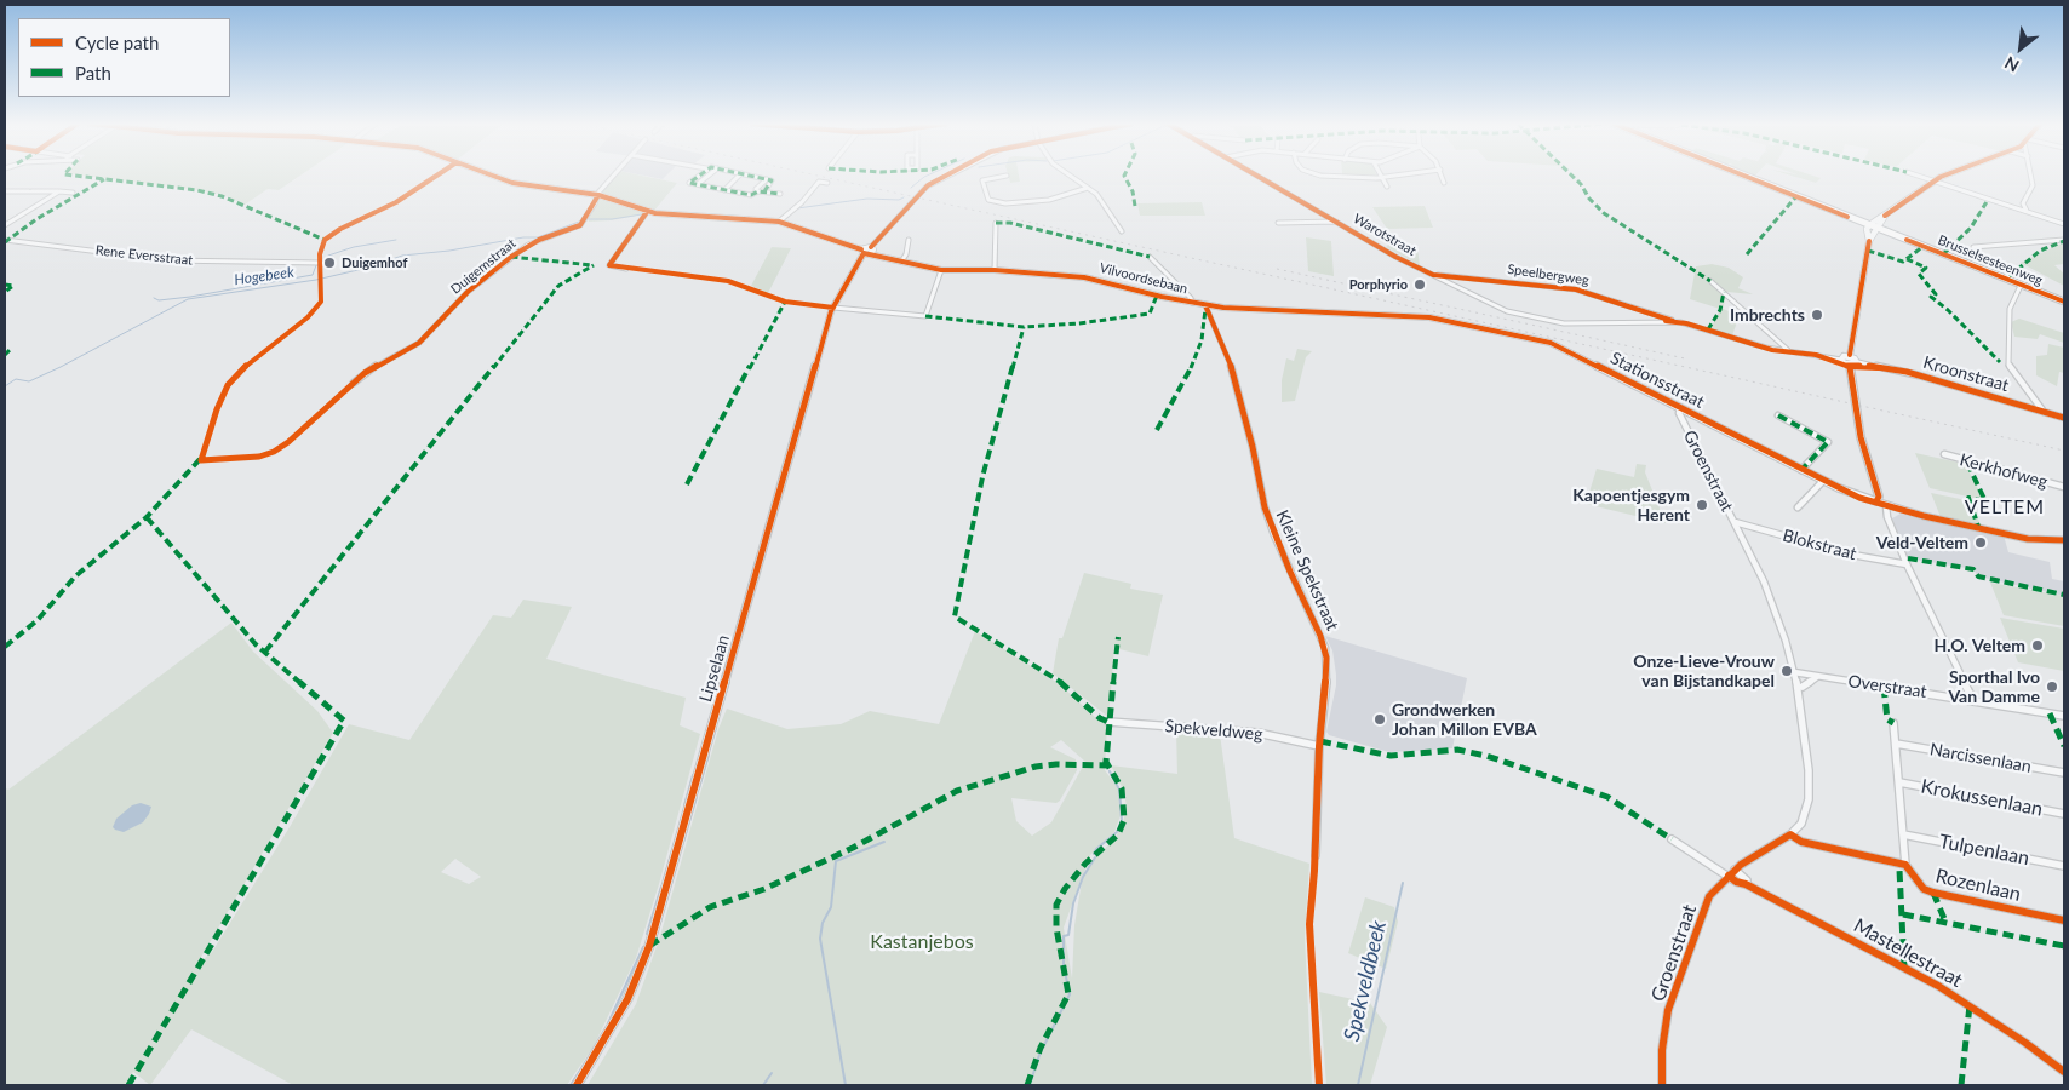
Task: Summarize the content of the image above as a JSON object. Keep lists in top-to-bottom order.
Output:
{
  "streets": {
    "main road": ["Brusselsesteenweg"],
    "street": [
      "Warotstraat",
      "Rene Eversstraat",
      "Duigemstraat",
      "Speelbergweg",
      "Vilvoordsebaan",
      "Kroonstraat",
      "Stationsstraat",
      "Groenstraat",
      "Kerkhofweg",
      "Blokstraat",
      "Kleine Spekstraat",
      "Lipselaan",
      "Overstraat",
      "Spekveldweg",
      "Narcissenlaan",
      "Krokussenlaan",
      "Tulpenlaan",
      "Rozenlaan",
      "Mastellestraat"
    ]
  },
  "crossings": [
    ["Warotstraat", "Speelbergweg"],
    ["Duigemstraat", "Vilvoordsebaan"],
    ["Vilvoordsebaan", "Stationsstraat"],
    ["Vilvoordsebaan", "Kleine Spekstraat"],
    ["Vilvoordsebaan", "Lipselaan"],
    ["Stationsstraat", "Groenstraat"],
    ["Groenstraat", "Blokstraat"],
    ["Groenstraat", "Overstraat"],
    ["Groenstraat", "Mastellestraat"],
    ["Kleine Spekstraat", "Spekveldweg"]
  ],
  "districts": ["VELTEM"],
  "water": ["Hogebeek", "Spekveldbeek"],
  "parks": ["Kastanjebos"],
  "places": [
    "Duigemhof",
    "Porphyrio",
    "Imbrechts",
    "Kapoentjesgym Herent",
    "Veld-Veltem",
    "H.O. Veltem",
    "Onze-Lieve-Vrouw van Bijstandkapel",
    "Sporthal Ivo Van Damme",
    "Grondwerken Johan Millon EVBA"
  ],
  "legend": ["Cycle path", "Path"],
  "north": "bottom left"
}
